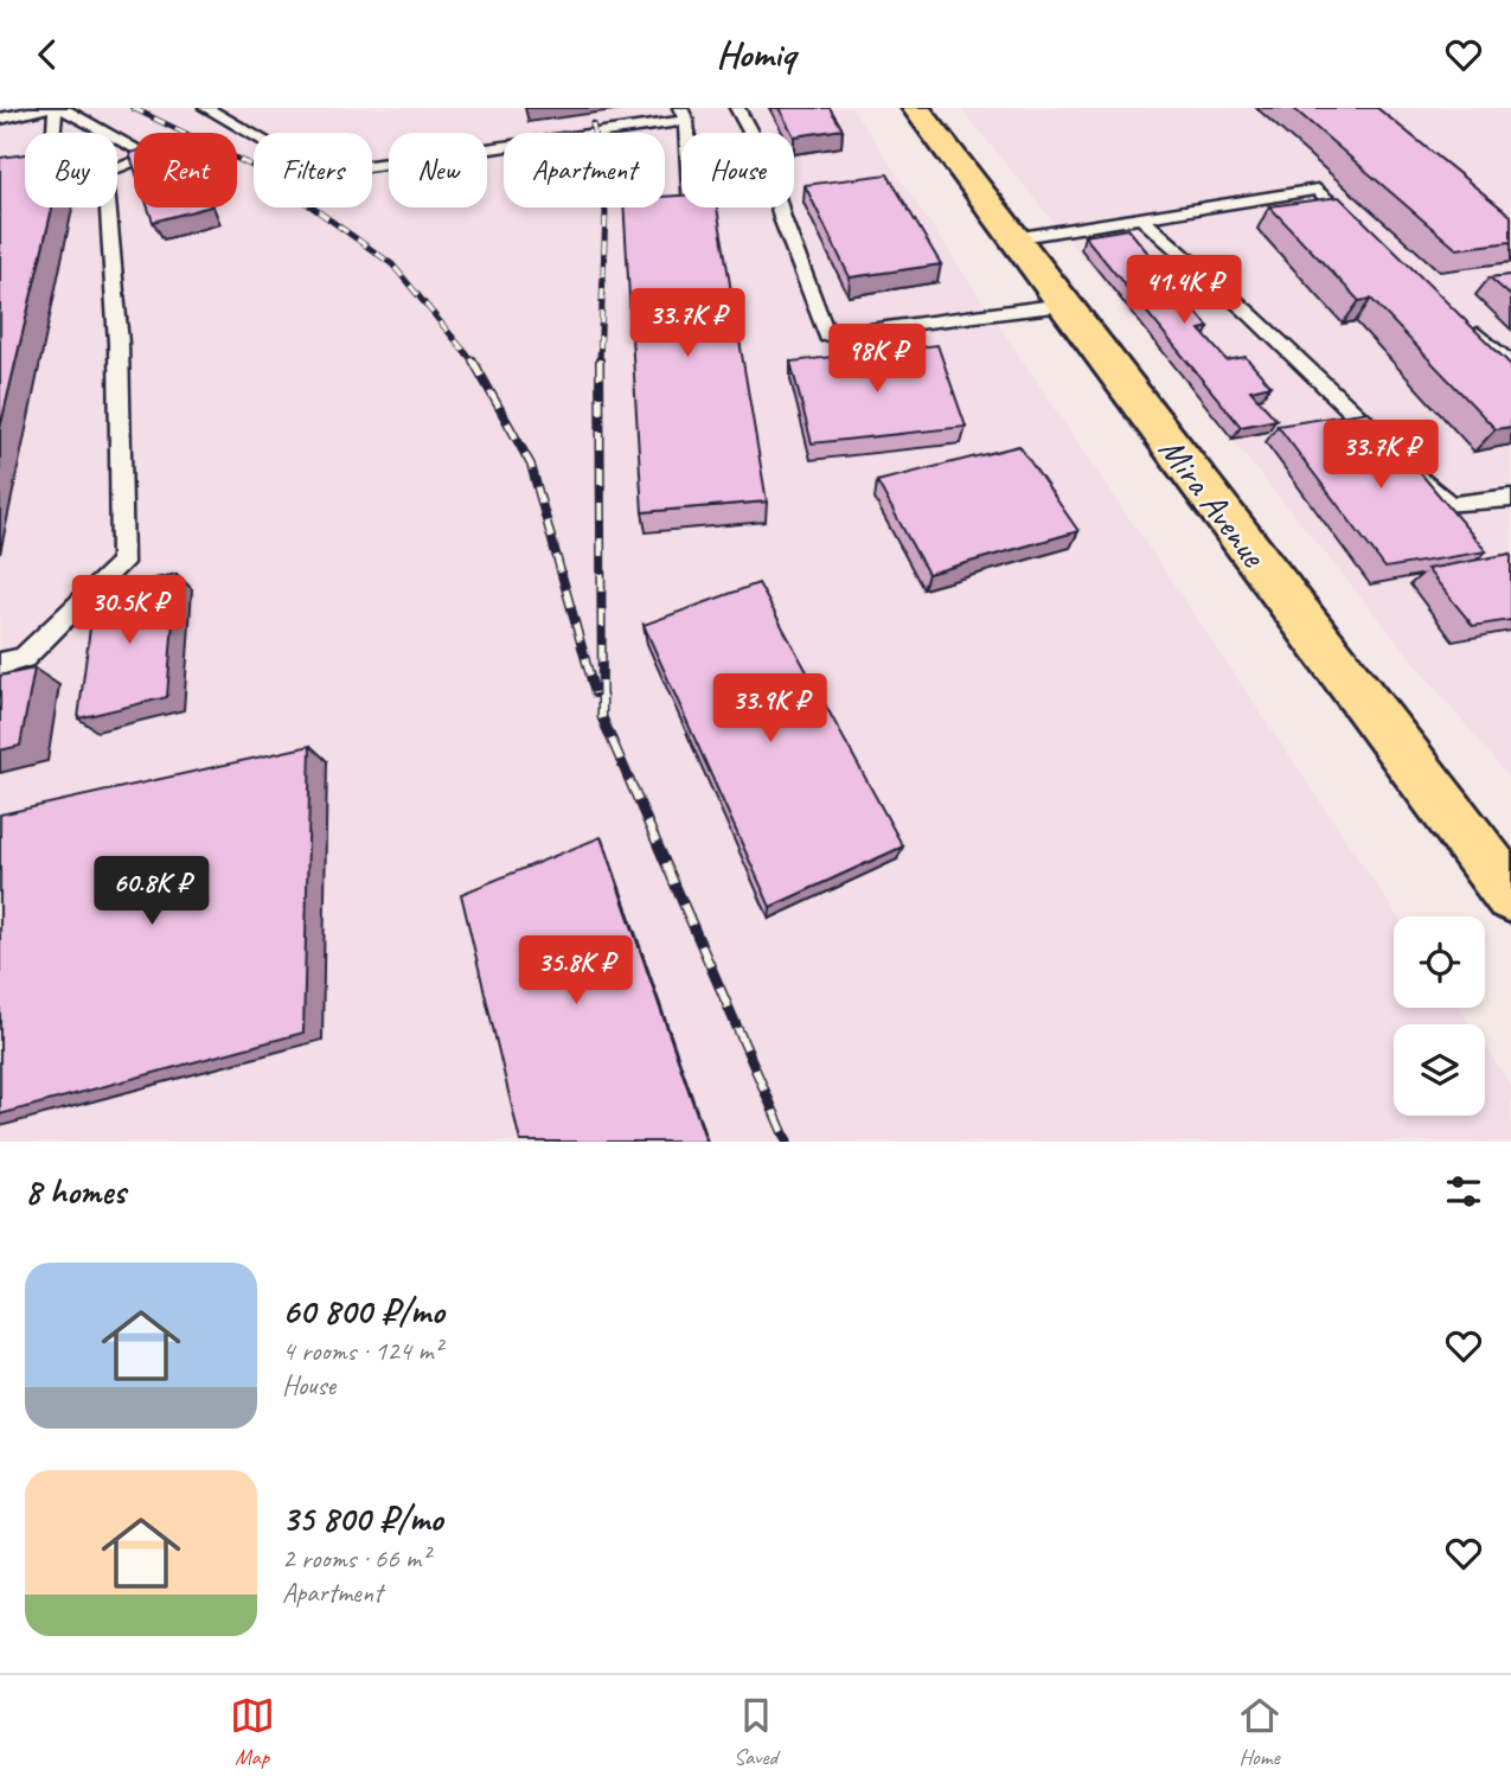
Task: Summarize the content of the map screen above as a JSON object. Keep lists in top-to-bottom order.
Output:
{
  "streets": {
    "main road": ["Mira Avenue"]
  },
  "page": {
    "header": "Homiq",
    "chip": [
      "Buy",
      "Rent",
      "Filters",
      "New",
      "Apartment",
      "House"
    ],
    "price": [
      "41.4K ₽",
      "33.7K ₽",
      "98K ₽",
      "33.7K ₽",
      "30.5K ₽",
      "33.9K ₽",
      "60.8K ₽",
      "35.8K ₽"
    ],
    "heading": "8 homes",
    "list": [
      {
        "name": "60 800 ₽/mo",
        "note": "4 rooms · 124 m² · House"
      },
      {
        "name": "35 800 ₽/mo",
        "note": "2 rooms · 66 m² · Apartment"
      }
    ],
    "tabs": ["Map", "Saved", "Home"]
  }
}
